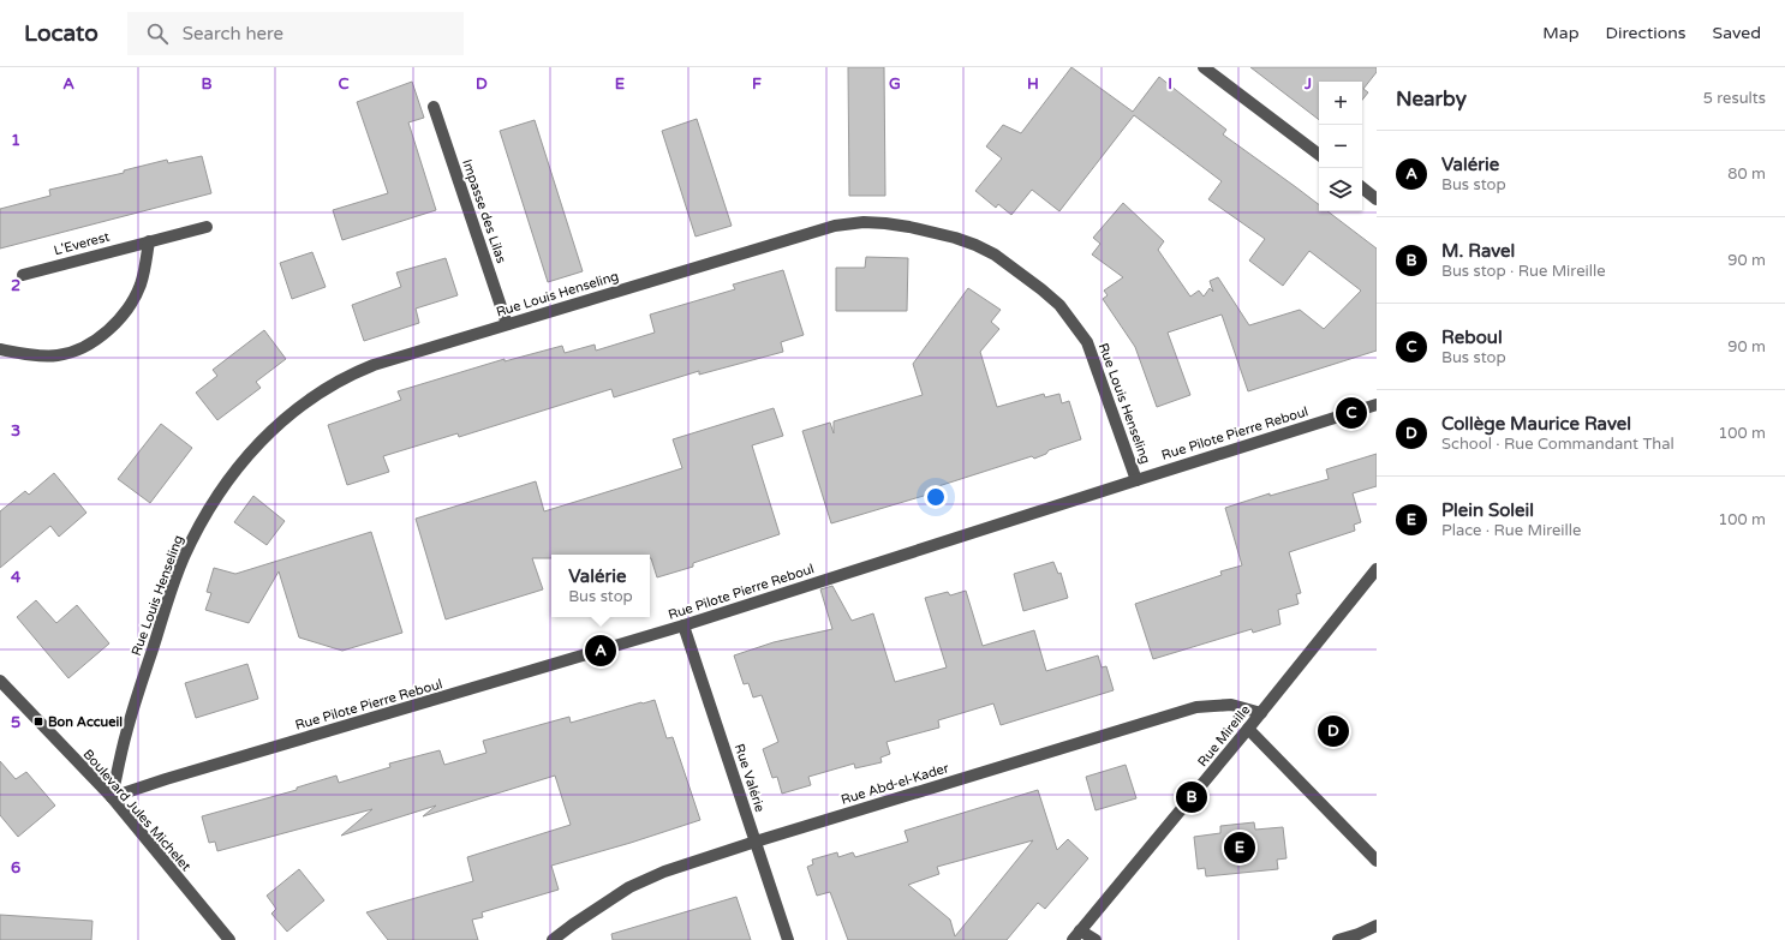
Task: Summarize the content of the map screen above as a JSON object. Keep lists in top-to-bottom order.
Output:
{
  "streets": {
    "street": [
      "Impasse des Lilas",
      "L'Everest",
      "Rue Louis Henseling",
      "Rue Pilote Pierre Reboul",
      "Rue Mireille",
      "Rue Valérie",
      "Rue Abd-el-Kader",
      "Boulevard Jules Michelet"
    ]
  },
  "crossings": [
    ["Impasse des Lilas", "Rue Louis Henseling"],
    ["Rue Louis Henseling", "Rue Pilote Pierre Reboul"],
    ["Rue Louis Henseling", "Boulevard Jules Michelet"],
    ["Rue Pilote Pierre Reboul", "Rue Valérie"],
    ["Rue Pilote Pierre Reboul", "Boulevard Jules Michelet"],
    ["Rue Mireille", "Rue Abd-el-Kader"],
    ["Rue Valérie", "Rue Abd-el-Kader"]
  ],
  "places": {
    "transit": ["Bon Accueil"]
  },
  "page": {
    "header": "Locato",
    "search": "Search here",
    "nav": ["Map", "Directions", "Saved"],
    "heading": ["Nearby", "5 results"],
    "map_buttons": ["+", "−"],
    "list": [
      {
        "mark": "A",
        "name": "Valérie",
        "note": "Bus stop",
        "value": "80 m"
      },
      {
        "mark": "B",
        "name": "M. Ravel",
        "note": "Bus stop · Rue Mireille",
        "value": "90 m"
      },
      {
        "mark": "C",
        "name": "Reboul",
        "note": "Bus stop",
        "value": "90 m"
      },
      {
        "mark": "D",
        "name": "Collège Maurice Ravel",
        "note": "School · Rue Commandant Thal",
        "value": "100 m"
      },
      {
        "mark": "E",
        "name": "Plein Soleil",
        "note": "Place · Rue Mireille",
        "value": "100 m"
      }
    ],
    "pins": [
      "C",
      "A",
      "D",
      "B",
      "E"
    ],
    "popup": ["Valérie", "Bus stop"]
  },
  "grid": {
    "columns": [
      "A",
      "B",
      "C",
      "D",
      "E",
      "F",
      "G",
      "H",
      "I",
      "J"
    ],
    "rows": [
      "1",
      "2",
      "3",
      "4",
      "5",
      "6"
    ]
  }
}
